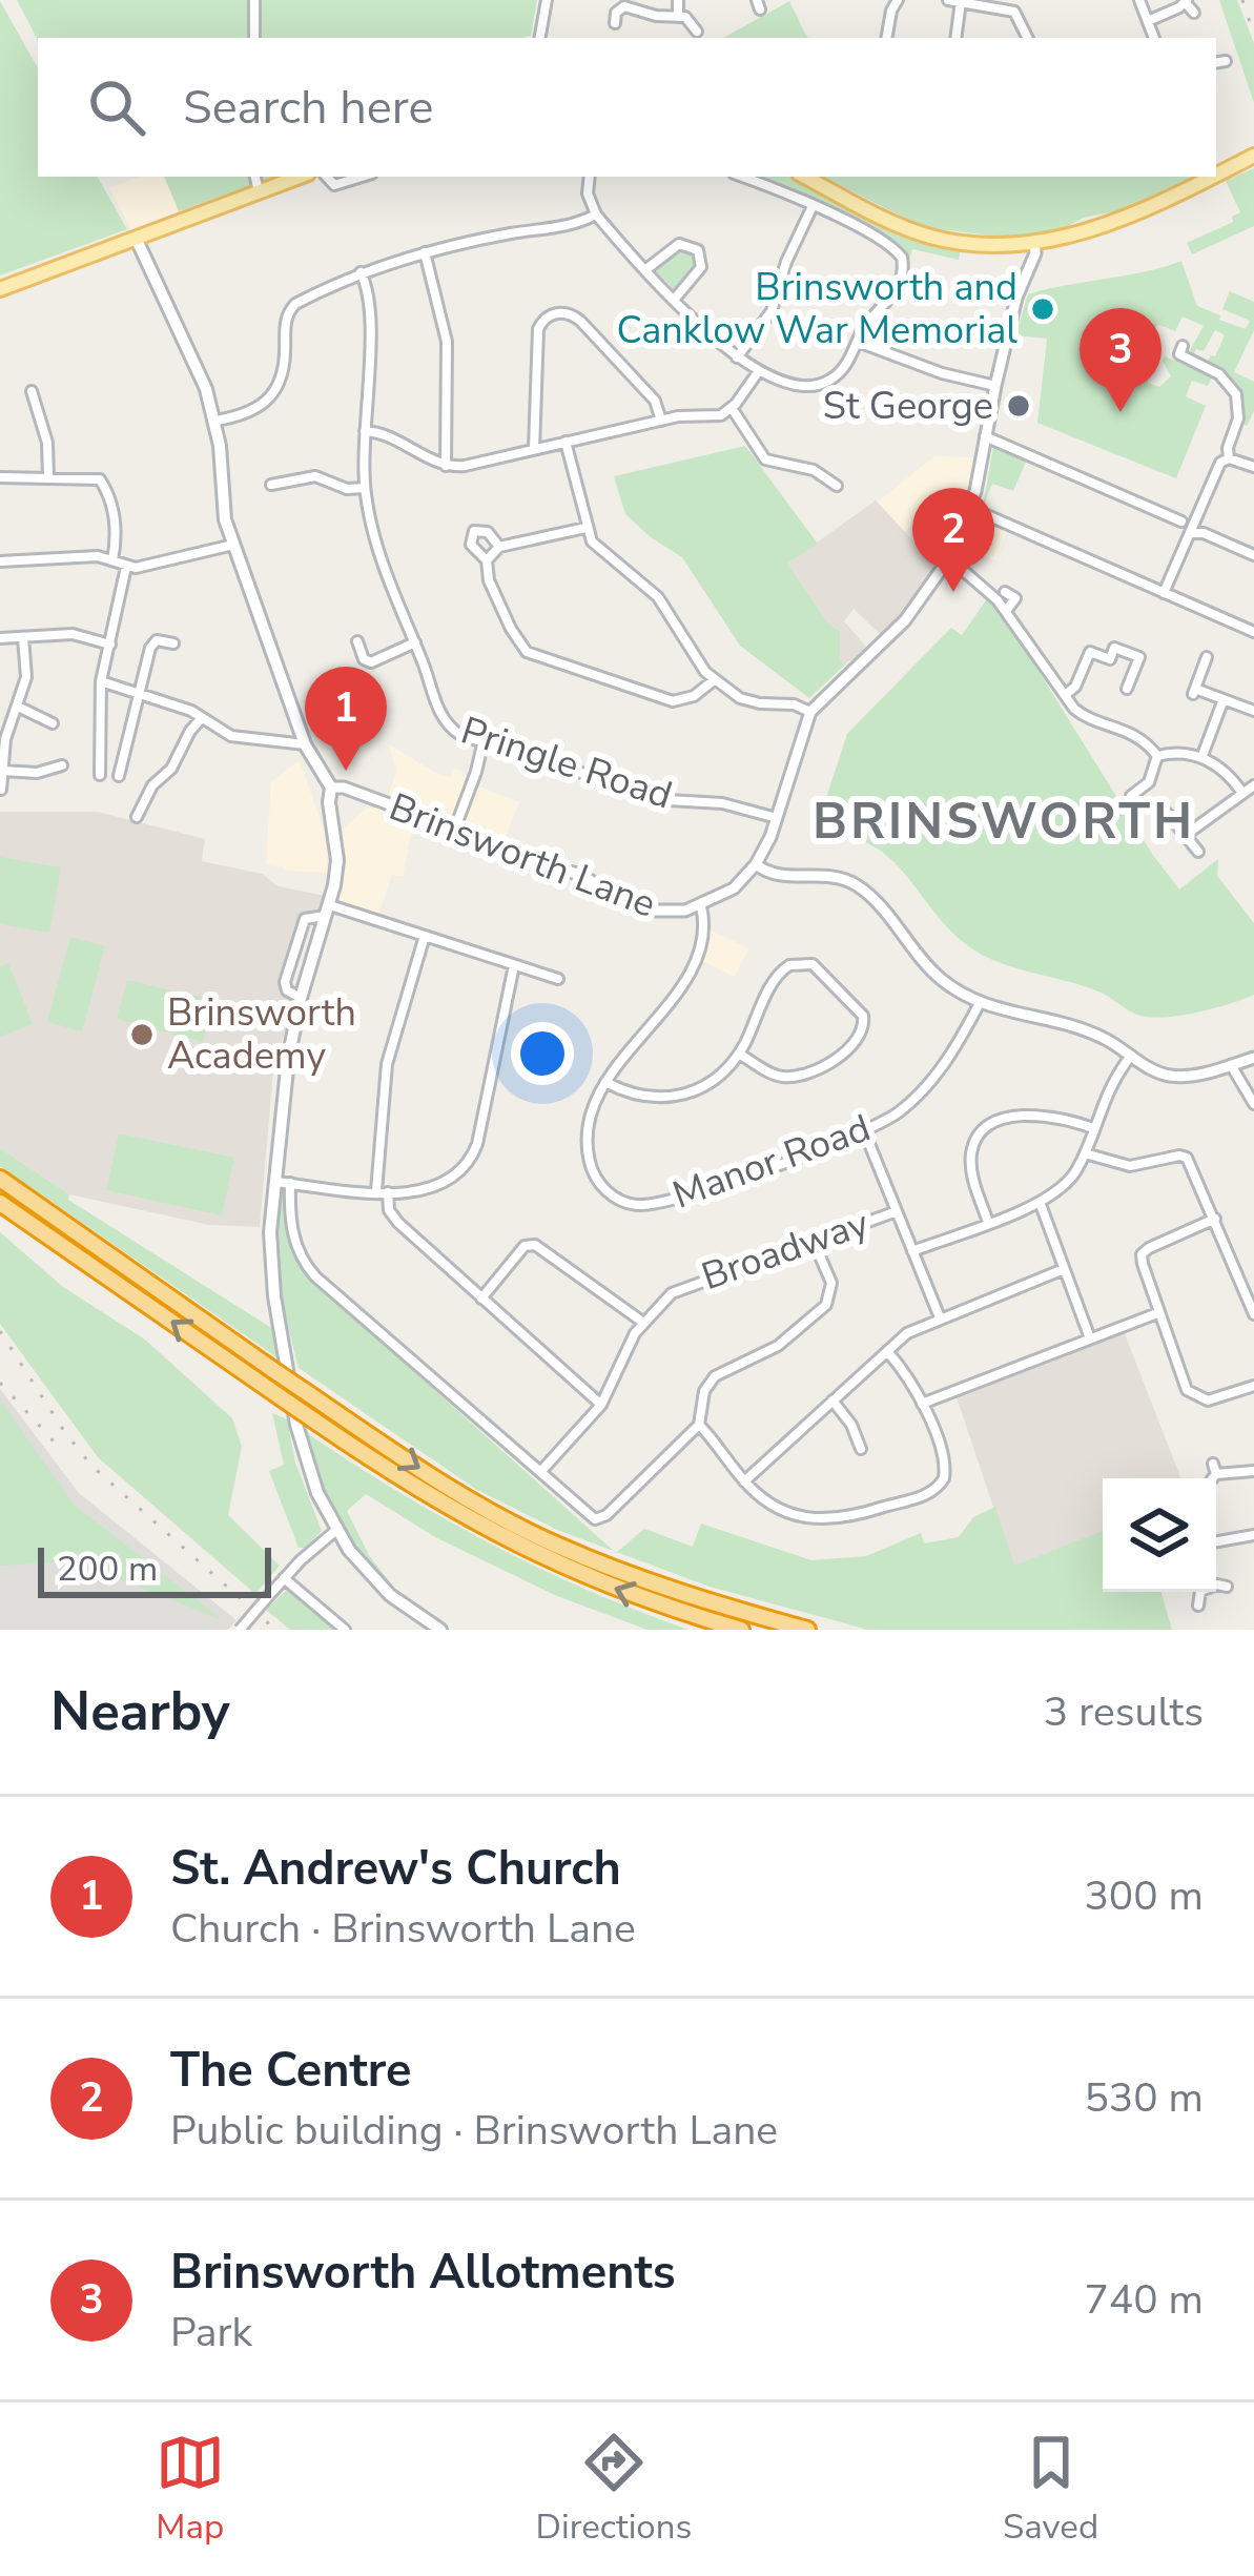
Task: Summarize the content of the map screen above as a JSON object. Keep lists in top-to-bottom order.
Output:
{
  "streets": {
    "street": [
      "Pringle Road",
      "Brinsworth Lane",
      "Manor Road",
      "Broadway"
    ]
  },
  "crossings": [
    ["Pringle Road", "Brinsworth Lane"],
    ["Brinsworth Lane", "Manor Road"]
  ],
  "districts": ["BRINSWORTH"],
  "places": ["Brinsworth and Canklow War Memorial", "St George", "Brinsworth Academy"],
  "scale_bar": "200 m",
  "page": {
    "search": "Search here",
    "pins": ["3", "2", "1"],
    "scale": "200 m",
    "heading": ["Nearby", "3 results"],
    "list": [
      {
        "mark": "1",
        "name": "St. Andrew's Church",
        "note": "Church · Brinsworth Lane",
        "value": "300 m"
      },
      {
        "mark": "2",
        "name": "The Centre",
        "note": "Public building · Brinsworth Lane",
        "value": "530 m"
      },
      {
        "mark": "3",
        "name": "Brinsworth Allotments",
        "note": "Park",
        "value": "740 m"
      }
    ],
    "nav": ["Map", "Directions", "Saved"]
  }
}
